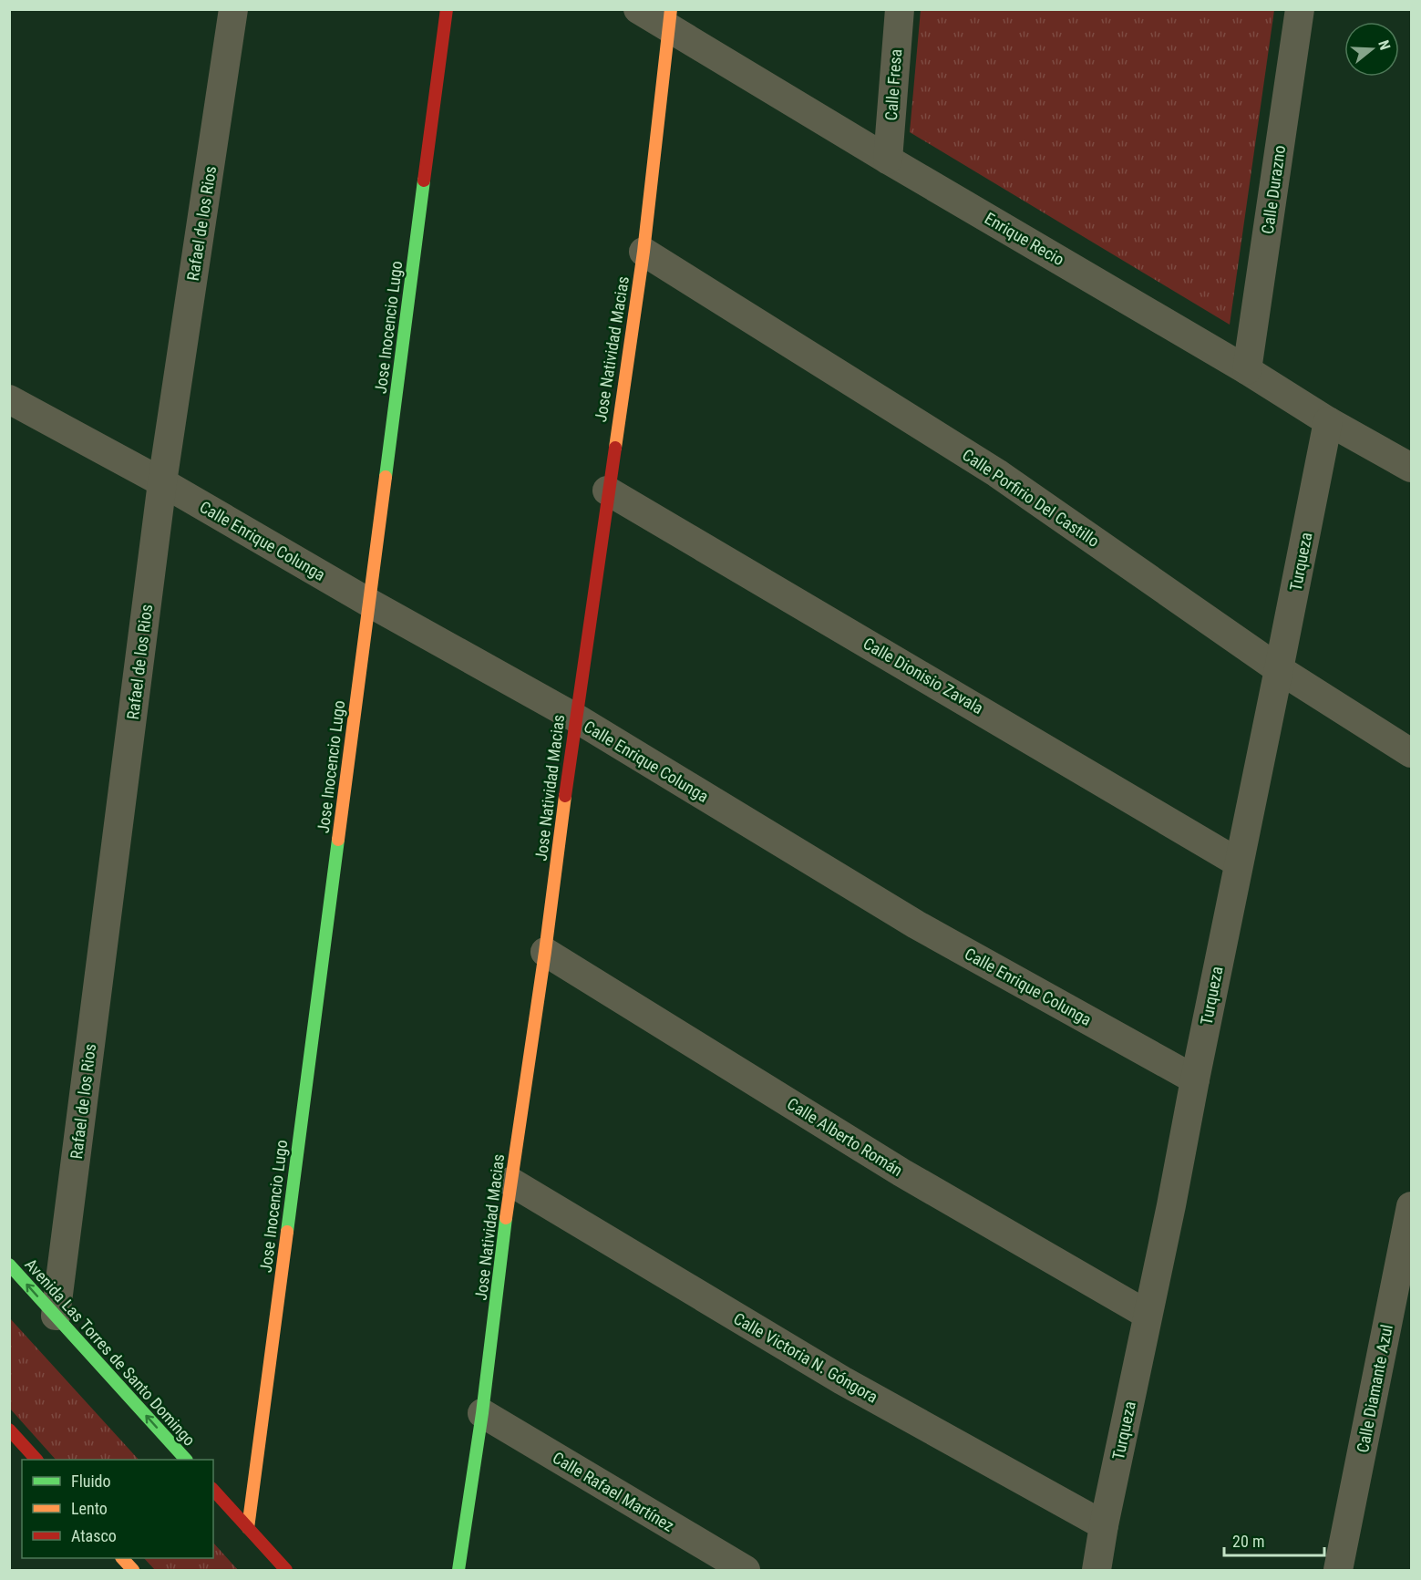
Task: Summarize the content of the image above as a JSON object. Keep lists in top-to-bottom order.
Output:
{
  "streets": {
    "street": [
      "Calle Fresa",
      "Calle Durazno",
      "Rafael de los Rios",
      "Enrique Recio",
      "Jose Inocencio Lugo",
      "Jose Natividad Macias",
      "Calle Porfirio Del Castillo",
      "Calle Enrique Colunga",
      "Turqueza",
      "Calle Dionisio Zavala",
      "Calle Alberto Román",
      "Avenida Las Torres de Santo Domingo",
      "Calle Victoria N. Góngora",
      "Calle Diamante Azul",
      "Calle Rafael Martínez"
    ]
  },
  "crossings": [
    ["Calle Fresa", "Enrique Recio"],
    ["Calle Durazno", "Enrique Recio"],
    ["Rafael de los Rios", "Calle Enrique Colunga"],
    ["Rafael de los Rios", "Avenida Las Torres de Santo Domingo"],
    ["Enrique Recio", "Jose Natividad Macias"],
    ["Enrique Recio", "Turqueza"],
    ["Jose Inocencio Lugo", "Calle Enrique Colunga"],
    ["Jose Natividad Macias", "Calle Porfirio Del Castillo"],
    ["Jose Natividad Macias", "Calle Enrique Colunga"],
    ["Jose Natividad Macias", "Calle Dionisio Zavala"],
    ["Jose Natividad Macias", "Calle Alberto Román"],
    ["Jose Natividad Macias", "Calle Victoria N. Góngora"],
    ["Jose Natividad Macias", "Calle Rafael Martínez"],
    ["Calle Porfirio Del Castillo", "Turqueza"],
    ["Calle Enrique Colunga", "Turqueza"],
    ["Turqueza", "Calle Dionisio Zavala"],
    ["Turqueza", "Calle Alberto Román"],
    ["Turqueza", "Calle Victoria N. Góngora"]
  ],
  "one_way": ["Avenida Las Torres de Santo Domingo"],
  "legend": ["Fluido", "Lento", "Atasco"],
  "scale_bar": "20 m",
  "north": "right"
}
